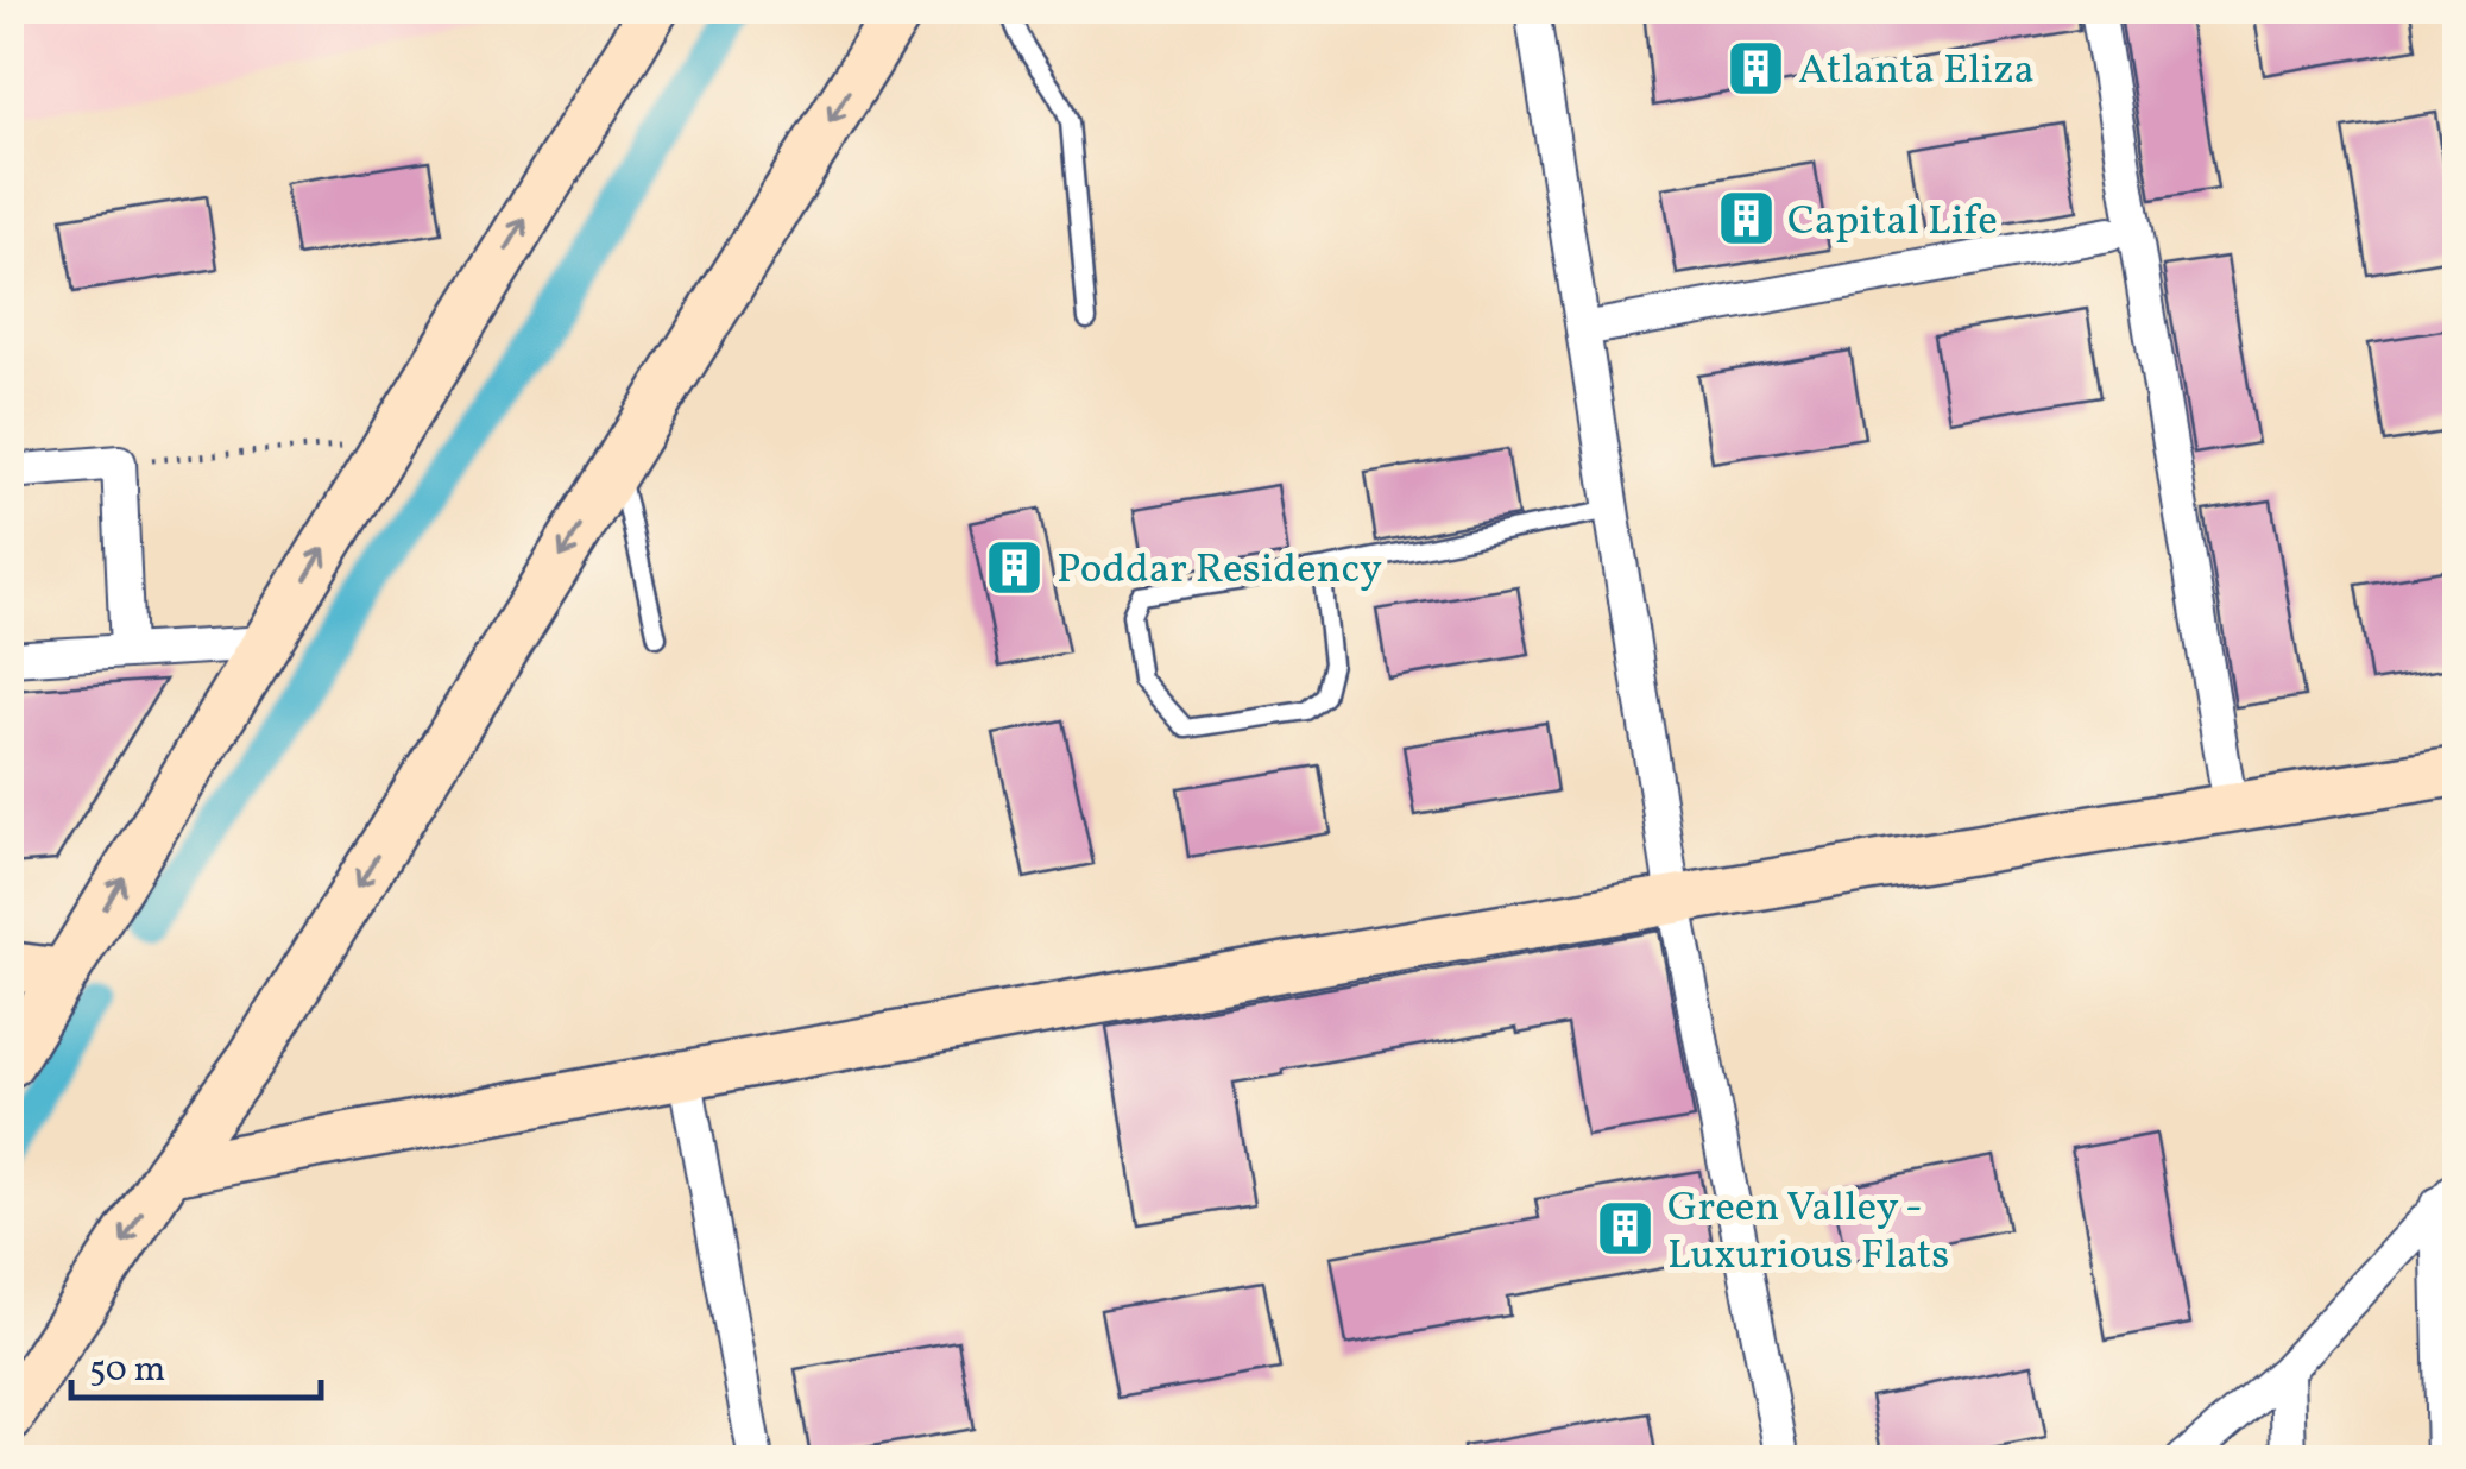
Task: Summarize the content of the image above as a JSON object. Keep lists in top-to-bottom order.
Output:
{
  "places": {
    "building": [
      "Atlanta Eliza",
      "Capital Life",
      "Poddar Residency",
      "Green Valley - Luxurious Flats"
    ]
  },
  "scale_bar": "50 m"
}
